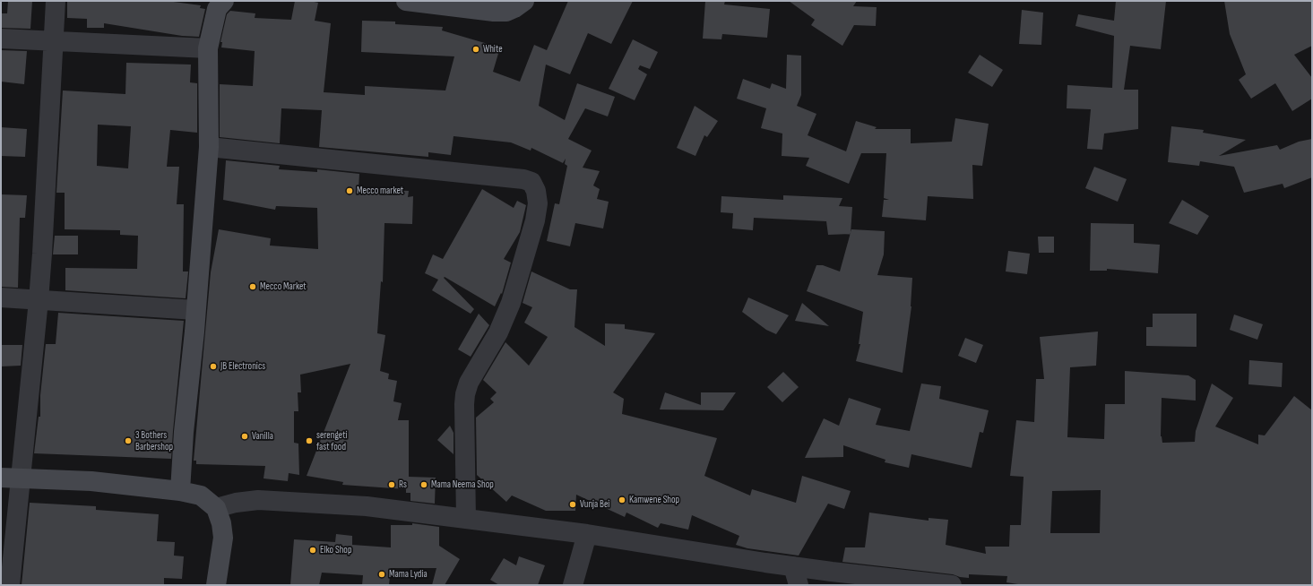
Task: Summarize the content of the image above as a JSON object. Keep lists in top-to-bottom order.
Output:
{
  "places": [
    "White",
    "Mecco market",
    "Mecco Market",
    "JB Electronics",
    "Vanilla",
    "3 Bothers Barbershop",
    "serengeti fast food",
    "Rs",
    "Mama Neema Shop",
    "Kamwene Shop",
    "Vunja Bei",
    "Elko Shop",
    "Mama Lydia"
  ]
}
